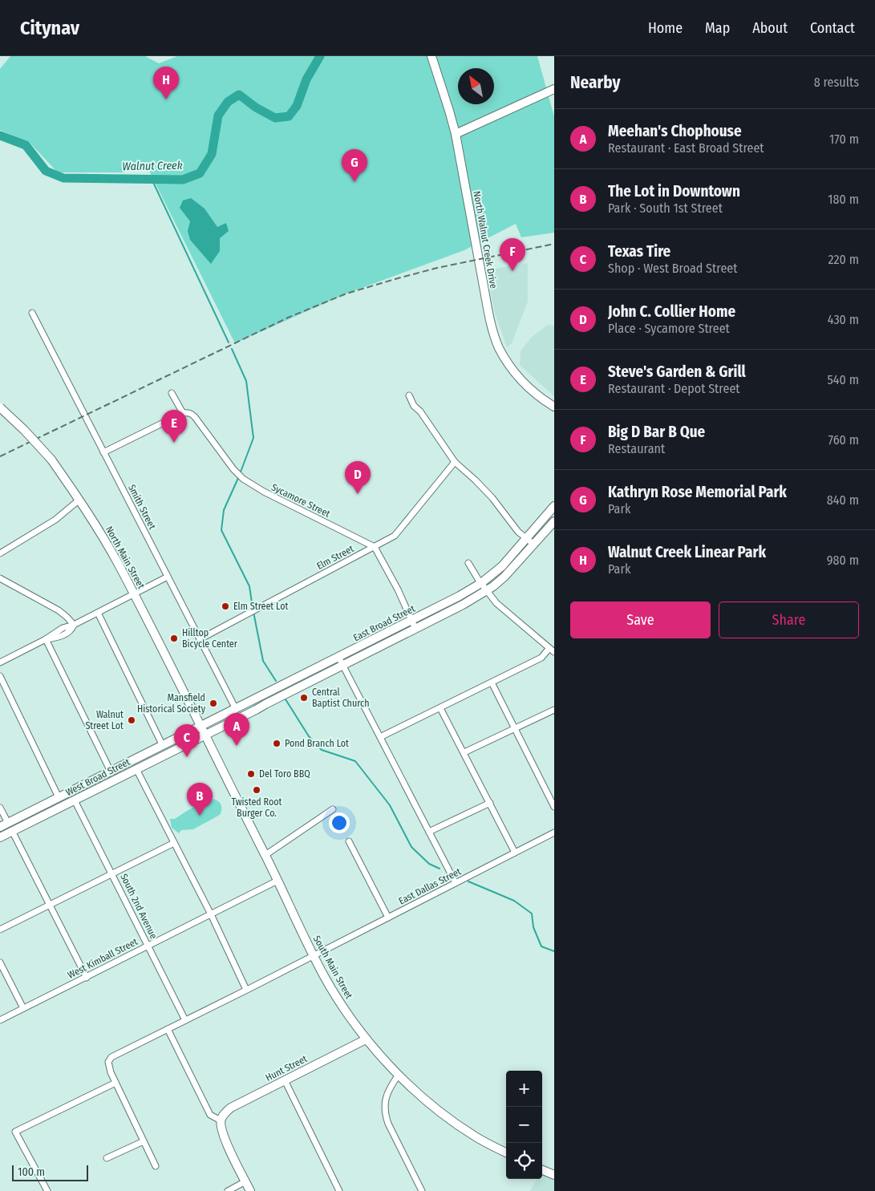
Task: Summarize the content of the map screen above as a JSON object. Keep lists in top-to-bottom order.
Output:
{
  "streets": {
    "main road": [
      "North Walnut Creek Drive",
      "North Main Street",
      "East Broad Street",
      "West Broad Street",
      "South Main Street",
      "Hunt Street"
    ],
    "street": [
      "Sycamore Street",
      "Smith Street",
      "Elm Street",
      "East Dallas Street",
      "South 2nd Avenue",
      "West Kimball Street"
    ]
  },
  "crossings": [
    ["Sycamore Street", "Elm Street"],
    ["Smith Street", "Elm Street"],
    ["Smith Street", "East Broad Street"],
    ["North Main Street", "East Broad Street"],
    ["North Main Street", "West Broad Street"],
    ["North Main Street", "South Main Street"],
    ["East Broad Street", "West Broad Street"],
    ["East Broad Street", "South Main Street"],
    ["West Broad Street", "South 2nd Avenue"],
    ["West Broad Street", "South Main Street"],
    ["East Dallas Street", "South 2nd Avenue"],
    ["East Dallas Street", "South Main Street"],
    ["South 2nd Avenue", "West Kimball Street"],
    ["West Kimball Street", "South Main Street"],
    ["South Main Street", "Hunt Street"]
  ],
  "water": ["Walnut Creek"],
  "places": [
    "Elm Street Lot",
    "Hilltop Bicycle Center",
    "Central Baptist Church",
    "Mansfield Historical Society",
    "Walnut Street Lot",
    "Pond Branch Lot",
    "Del Toro BBQ",
    "Twisted Root Burger Co."
  ],
  "scale_bar": "100 m",
  "north": "top left",
  "page": {
    "header": "Citynav",
    "nav": [
      "Home",
      "Map",
      "About",
      "Contact"
    ],
    "heading": ["Nearby", "8 results"],
    "pins": [
      "H",
      "G",
      "F",
      "E",
      "D",
      "A",
      "C",
      "B"
    ],
    "list": [
      {
        "mark": "A",
        "name": "Meehan's Chophouse",
        "note": "Restaurant · East Broad Street",
        "value": "170 m"
      },
      {
        "mark": "B",
        "name": "The Lot in Downtown",
        "note": "Park · South 1st Street",
        "value": "180 m"
      },
      {
        "mark": "C",
        "name": "Texas Tire",
        "note": "Shop · West Broad Street",
        "value": "220 m"
      },
      {
        "mark": "D",
        "name": "John C. Collier Home",
        "note": "Place · Sycamore Street",
        "value": "430 m"
      },
      {
        "mark": "E",
        "name": "Steve's Garden & Grill",
        "note": "Restaurant · Depot Street",
        "value": "540 m"
      },
      {
        "mark": "F",
        "name": "Big D Bar B Que",
        "note": "Restaurant",
        "value": "760 m"
      },
      {
        "mark": "G",
        "name": "Kathryn Rose Memorial Park",
        "note": "Park",
        "value": "840 m"
      },
      {
        "mark": "H",
        "name": "Walnut Creek Linear Park",
        "note": "Park",
        "value": "980 m"
      }
    ],
    "buttons": ["Save", "Share"],
    "map_buttons": ["+", "−"],
    "scale": "100 m"
  }
}
